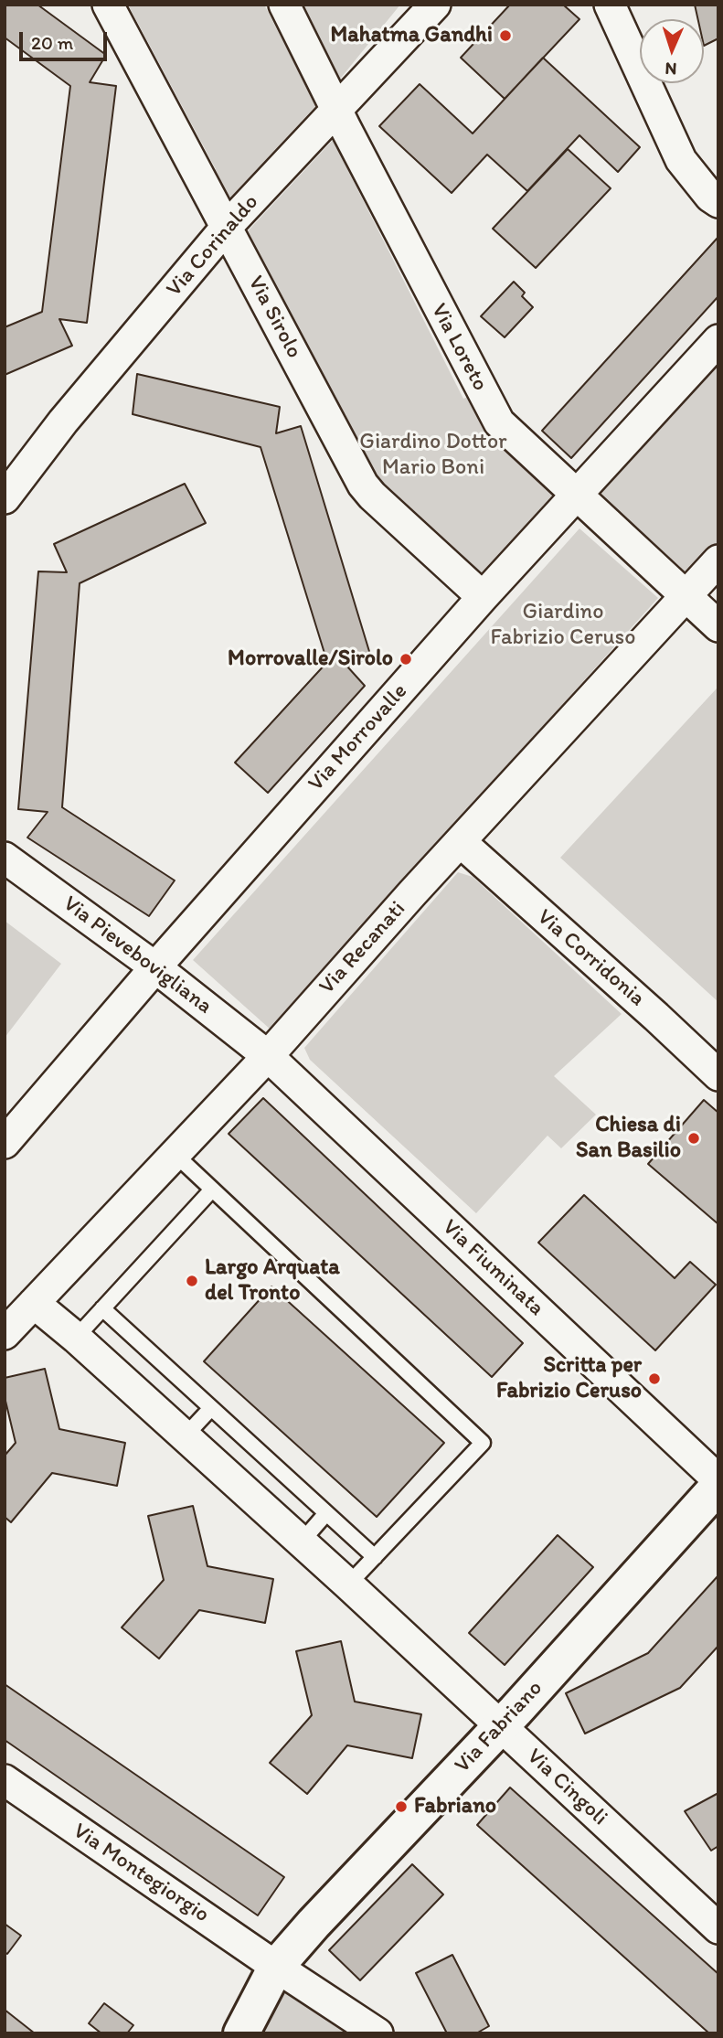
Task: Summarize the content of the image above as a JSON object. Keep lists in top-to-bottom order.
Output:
{
  "streets": {
    "street": [
      "Via Corinaldo",
      "Via Sirolo",
      "Via Loreto",
      "Via Morrovalle",
      "Via Recanati",
      "Via Pievebovigliana",
      "Via Corridonia",
      "Via Fiuminata",
      "Via Fabriano",
      "Via Cingoli",
      "Via Montegiorgio"
    ]
  },
  "crossings": [
    ["Via Corinaldo", "Via Sirolo"],
    ["Via Corinaldo", "Via Loreto"],
    ["Via Sirolo", "Via Morrovalle"],
    ["Via Loreto", "Via Morrovalle"],
    ["Via Loreto", "Via Recanati"],
    ["Via Morrovalle", "Via Pievebovigliana"],
    ["Via Recanati", "Via Pievebovigliana"],
    ["Via Recanati", "Via Corridonia"],
    ["Via Recanati", "Via Fiuminata"],
    ["Via Recanati", "Via Cingoli"],
    ["Via Pievebovigliana", "Via Fiuminata"],
    ["Via Fabriano", "Via Cingoli"],
    ["Via Fabriano", "Via Montegiorgio"]
  ],
  "parks": ["Giardino Dottor Mario Boni", "Giardino Fabrizio Ceruso"],
  "places": [
    "Mahatma Gandhi",
    "Morrovalle/Sirolo",
    "Chiesa di San Basilio",
    "Largo Arquata del Tronto",
    "Scritta per Fabrizio Ceruso",
    "Fabriano"
  ],
  "scale_bar": "20 m",
  "north": "bottom"
}
